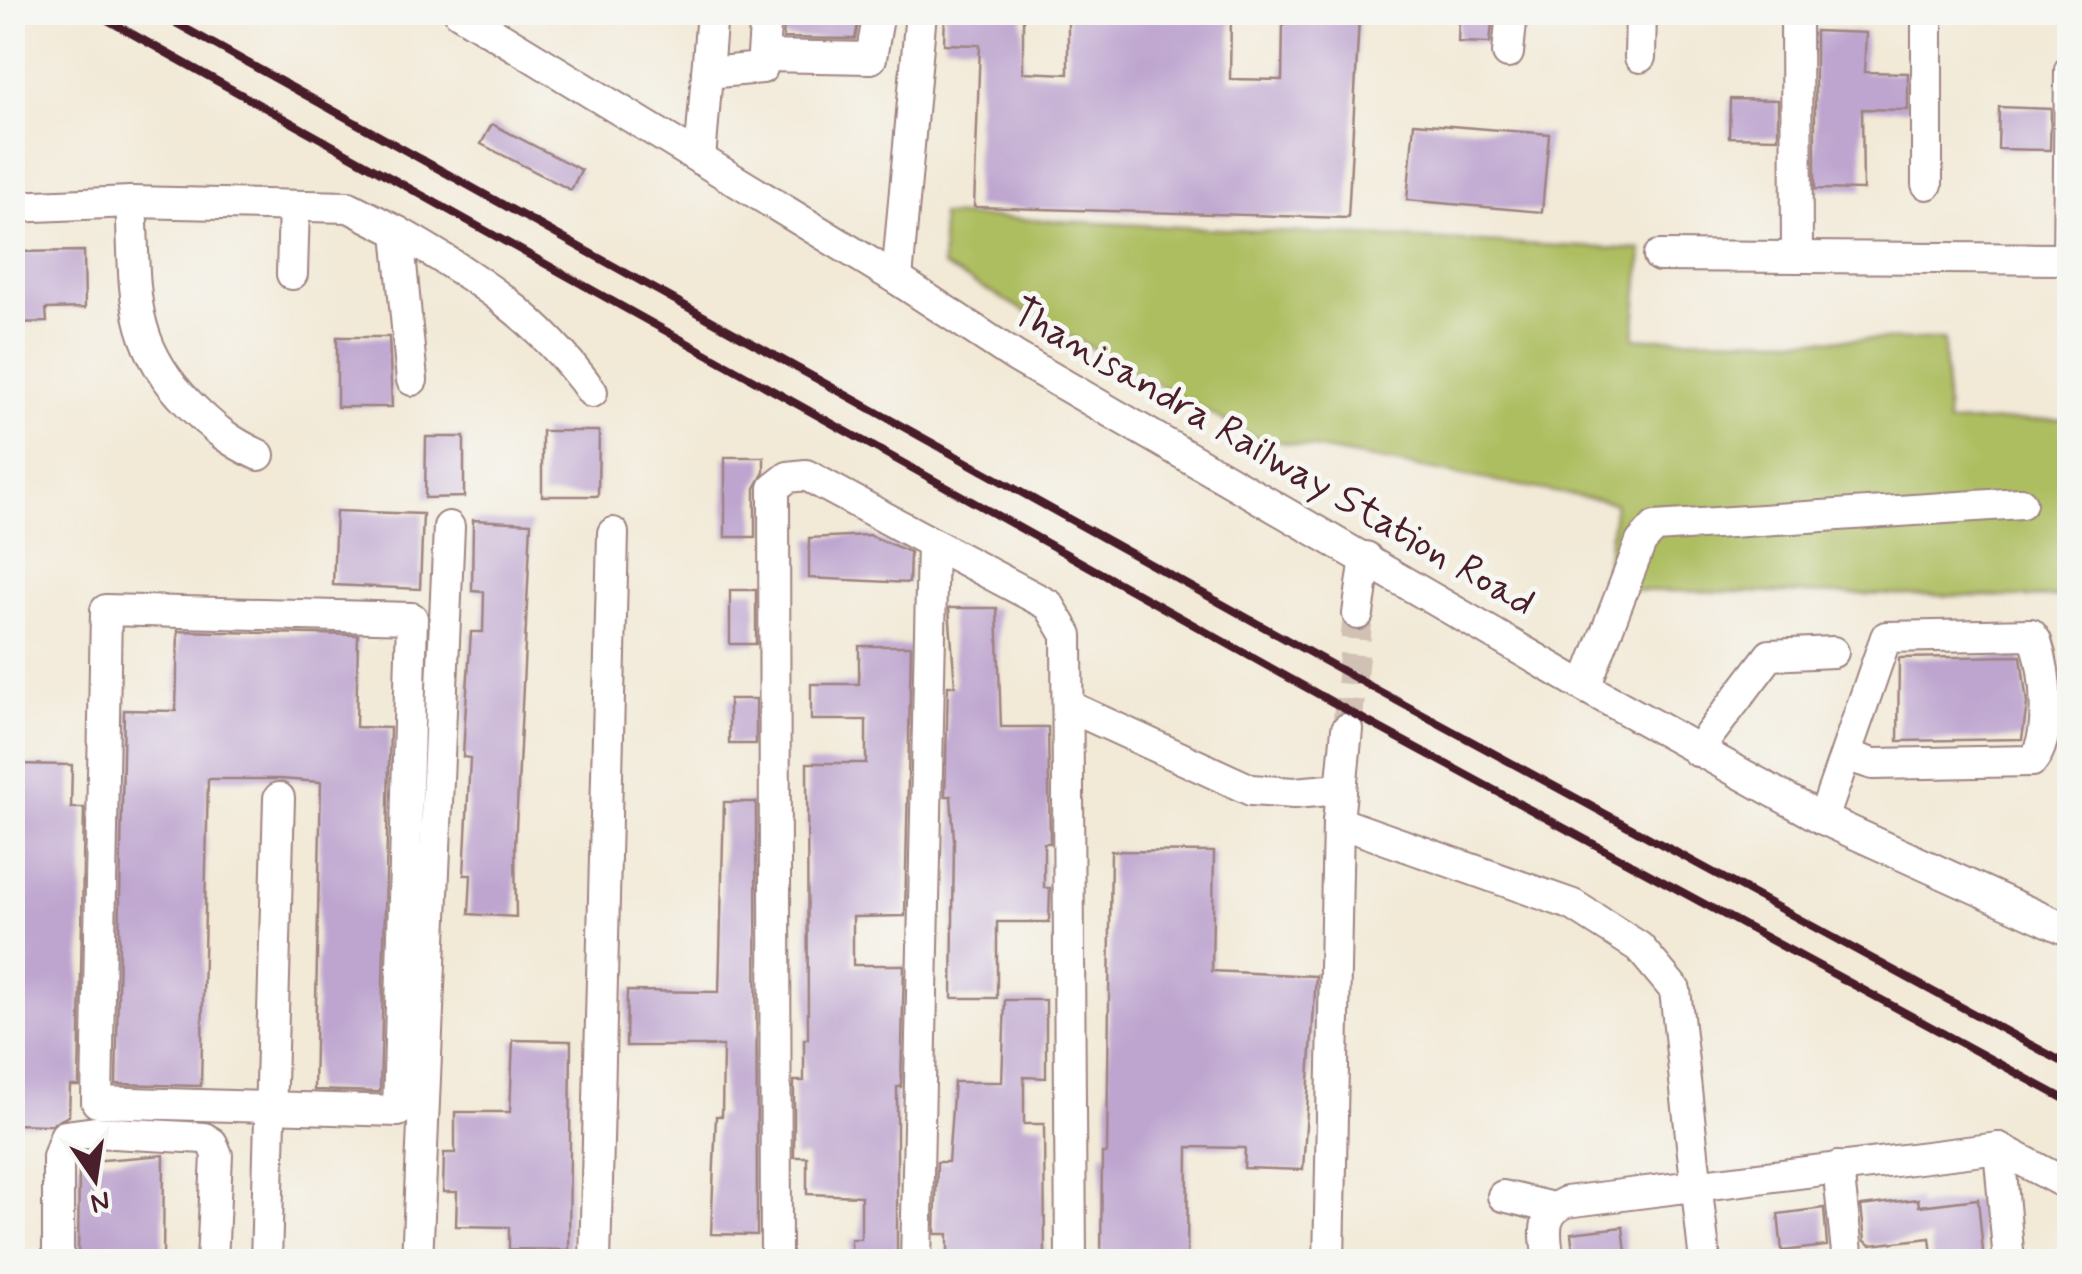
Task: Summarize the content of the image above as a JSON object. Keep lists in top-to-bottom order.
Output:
{
  "streets": {
    "street": ["Thanisandra Railway Station Road"]
  },
  "north": "bottom"
}
